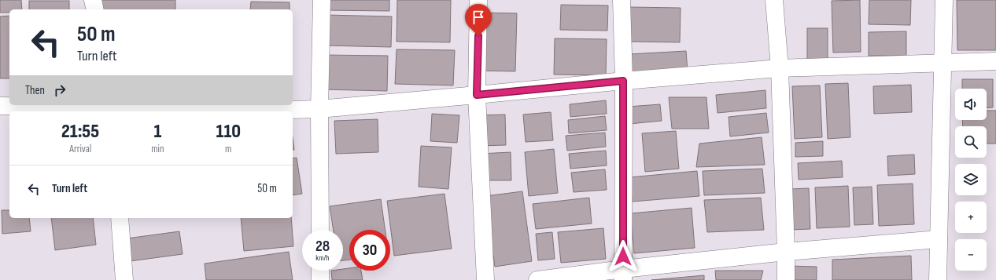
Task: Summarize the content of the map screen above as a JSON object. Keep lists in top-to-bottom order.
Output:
{
  "page": {
    "turn": ["50 m", "Turn left"],
    "then": "Then",
    "map_buttons": ["+", "−"],
    "eta": [
      "21:55",
      "Arrival",
      "1",
      "min",
      "110",
      "m"
    ],
    "list": [
      {
        "name": "Turn left",
        "value": "50 m"
      }
    ],
    "speed": "28 km/h",
    "limit": "30"
  }
}
